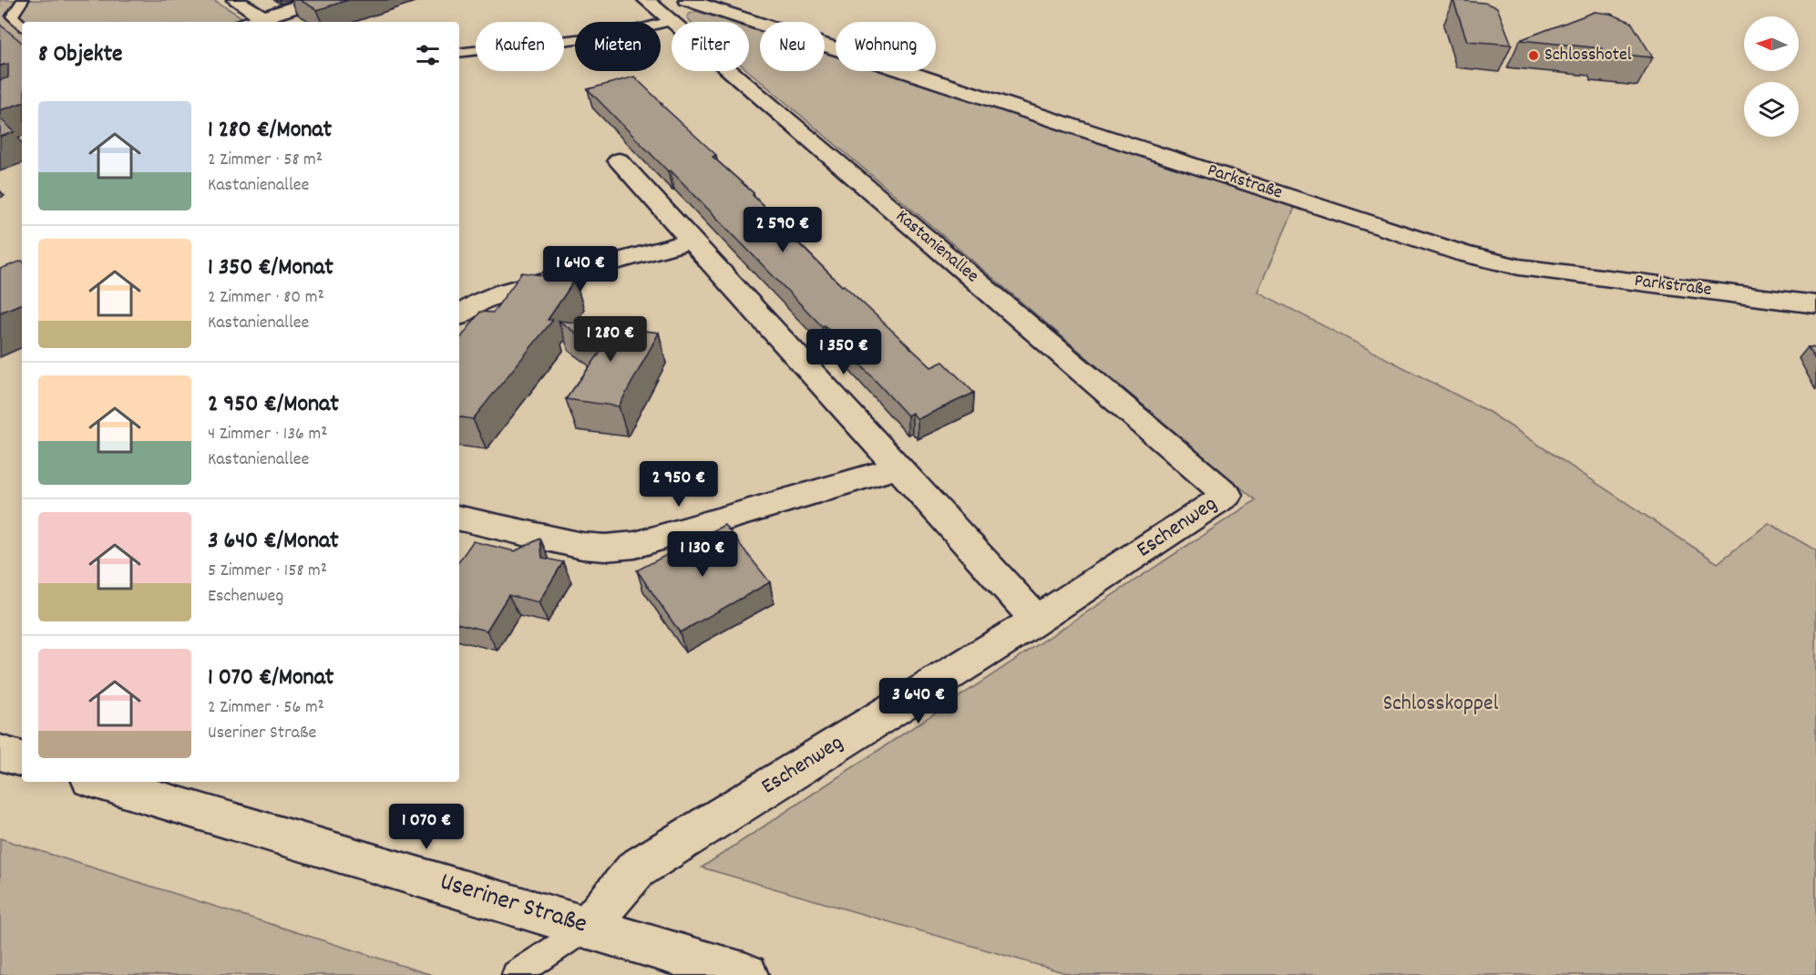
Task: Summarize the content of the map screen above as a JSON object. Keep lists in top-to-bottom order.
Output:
{
  "streets": {
    "street": [
      "Parkstraße",
      "Kastanienallee",
      "Eschenweg",
      "Useriner Straße"
    ]
  },
  "crossings": [
    ["Kastanienallee", "Eschenweg"],
    ["Eschenweg", "Useriner Straße"]
  ],
  "parks": ["Schlosskoppel"],
  "places": ["Schlosshotel"],
  "north": "left",
  "page": {
    "chip": [
      "Kaufen",
      "Mieten",
      "Filter",
      "Neu",
      "Wohnung"
    ],
    "heading": "8 Objekte",
    "list": [
      {
        "name": "1 280 €/Monat",
        "note": "2 Zimmer · 58 m² · Kastanienallee"
      },
      {
        "name": "1 350 €/Monat",
        "note": "2 Zimmer · 80 m² · Kastanienallee"
      },
      {
        "name": "2 950 €/Monat",
        "note": "4 Zimmer · 136 m² · Kastanienallee"
      },
      {
        "name": "3 640 €/Monat",
        "note": "5 Zimmer · 158 m² · Eschenweg"
      },
      {
        "name": "1 070 €/Monat",
        "note": "2 Zimmer · 56 m² · Useriner Straße"
      }
    ],
    "price": [
      "2 590 €",
      "1 640 €",
      "1 280 €",
      "1 350 €",
      "2 950 €",
      "1 130 €",
      "3 640 €",
      "1 070 €"
    ]
  }
}
